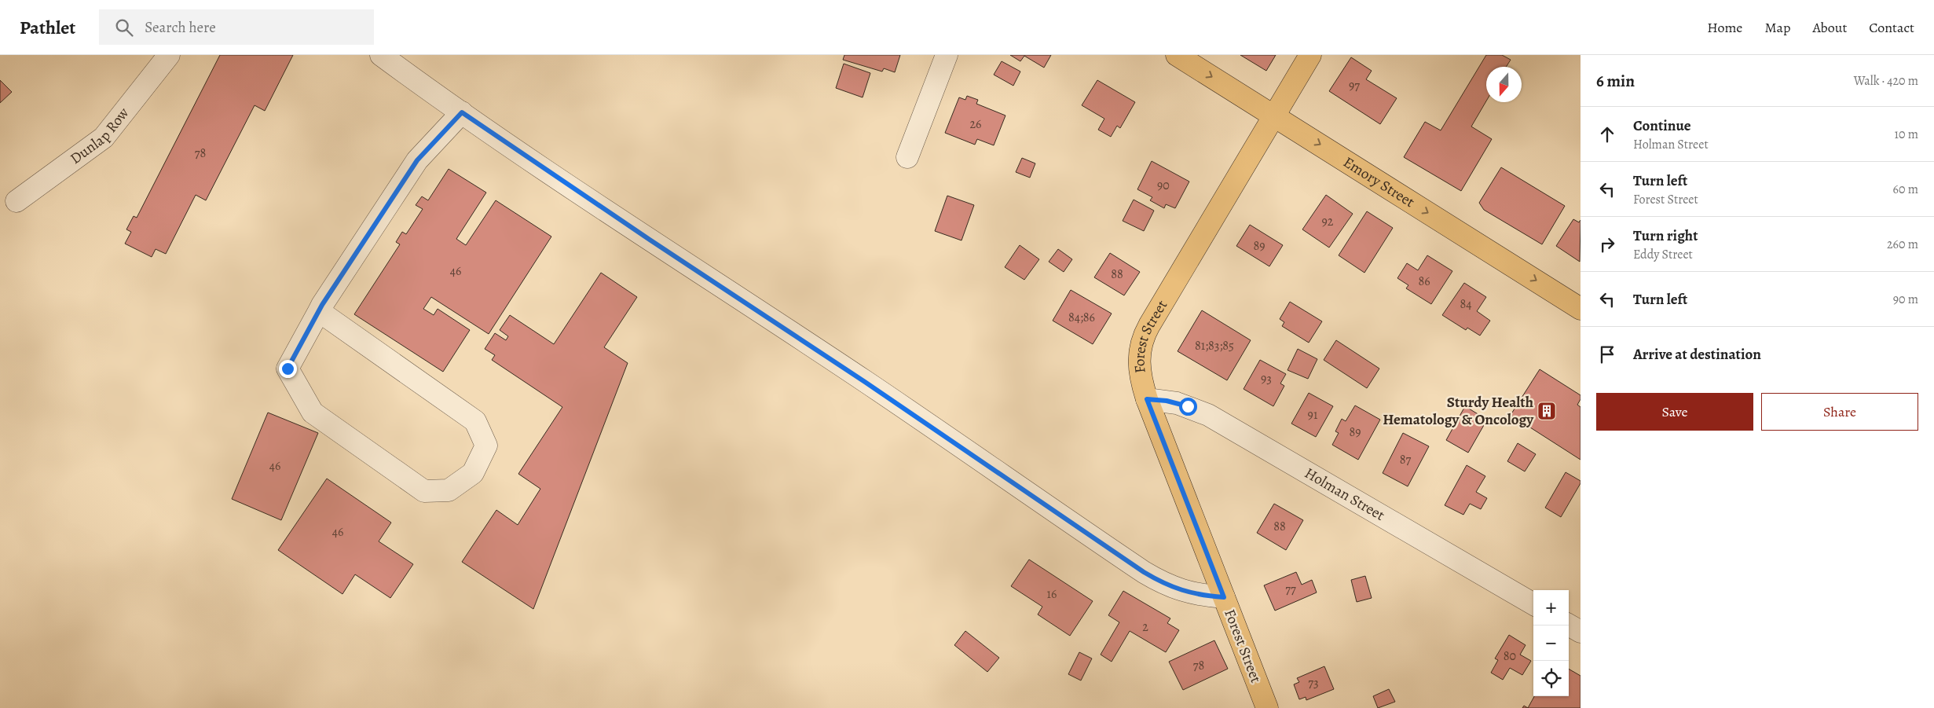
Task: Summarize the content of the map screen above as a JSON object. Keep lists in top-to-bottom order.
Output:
{
  "streets": {
    "main road": ["Emory Street", "Forest Street"],
    "street": ["Dunlap Row", "Holman Street"]
  },
  "crossings": [
    ["Emory Street", "Forest Street"],
    ["Forest Street", "Holman Street"]
  ],
  "one_way": ["Emory Street"],
  "places": {
    "building": ["Sturdy Health Hematology & Oncology"]
  },
  "house_numbers": [
    "97",
    "26",
    "78",
    "90",
    "92",
    "89",
    "46",
    "88",
    "86",
    "84",
    "84;86",
    "81;83;85",
    "93",
    "91",
    "89",
    "87",
    "46",
    "88",
    "46",
    "77",
    "16",
    "2",
    "80",
    "78",
    "73"
  ],
  "north": "bottom",
  "page": {
    "header": "Pathlet",
    "search": "Search here",
    "nav": [
      "Home",
      "Map",
      "About",
      "Contact"
    ],
    "heading": ["6 min", "Walk · 420 m"],
    "list": [
      ["Continue", "Holman Street", "10 m"],
      ["Turn left", "Forest Street", "60 m"],
      ["Turn right", "Eddy Street", "260 m"],
      ["Turn left", "90 m"],
      "Arrive at destination"
    ],
    "buttons": ["Save", "Share"],
    "map_buttons": ["+", "−"]
  }
}
